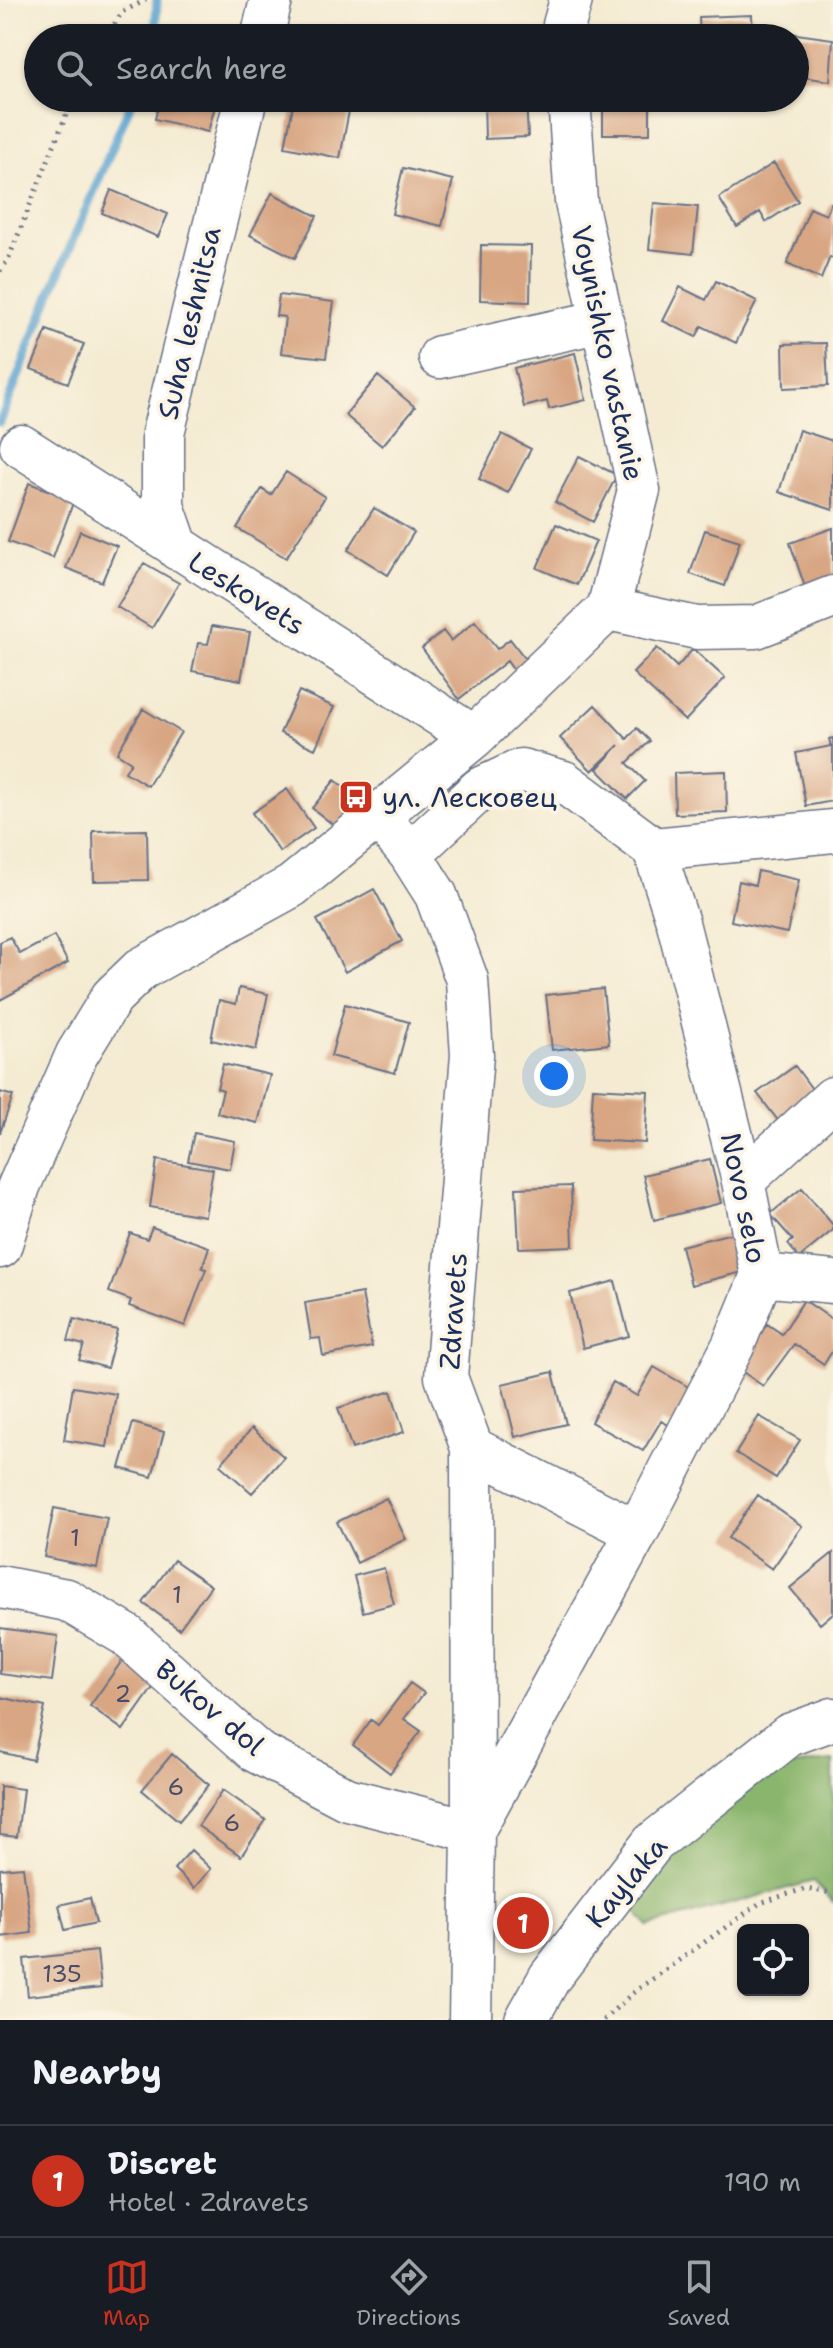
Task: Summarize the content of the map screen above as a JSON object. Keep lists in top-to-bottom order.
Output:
{
  "streets": {
    "street": [
      "Suha leshnitsa",
      "Voynishko vastanie",
      "Leskovets",
      "Novo selo",
      "Zdravets",
      "Bukov dol",
      "Kaylaka"
    ]
  },
  "crossings": [
    ["Suha leshnitsa", "Leskovets"],
    ["Novo selo", "Zdravets"],
    ["Novo selo", "Bukov dol"],
    ["Zdravets", "Bukov dol"]
  ],
  "places": {
    "bus stop": ["ул. Лесковец"]
  },
  "house_numbers": [
    "1",
    "1",
    "2",
    "6",
    "6",
    "135"
  ],
  "page": {
    "search": "Search here",
    "pins": "1",
    "heading": "Nearby",
    "list": [
      {
        "mark": "1",
        "name": "Discret",
        "note": "Hotel · Zdravets",
        "value": "190 m"
      }
    ],
    "nav": ["Map", "Directions", "Saved"]
  }
}
